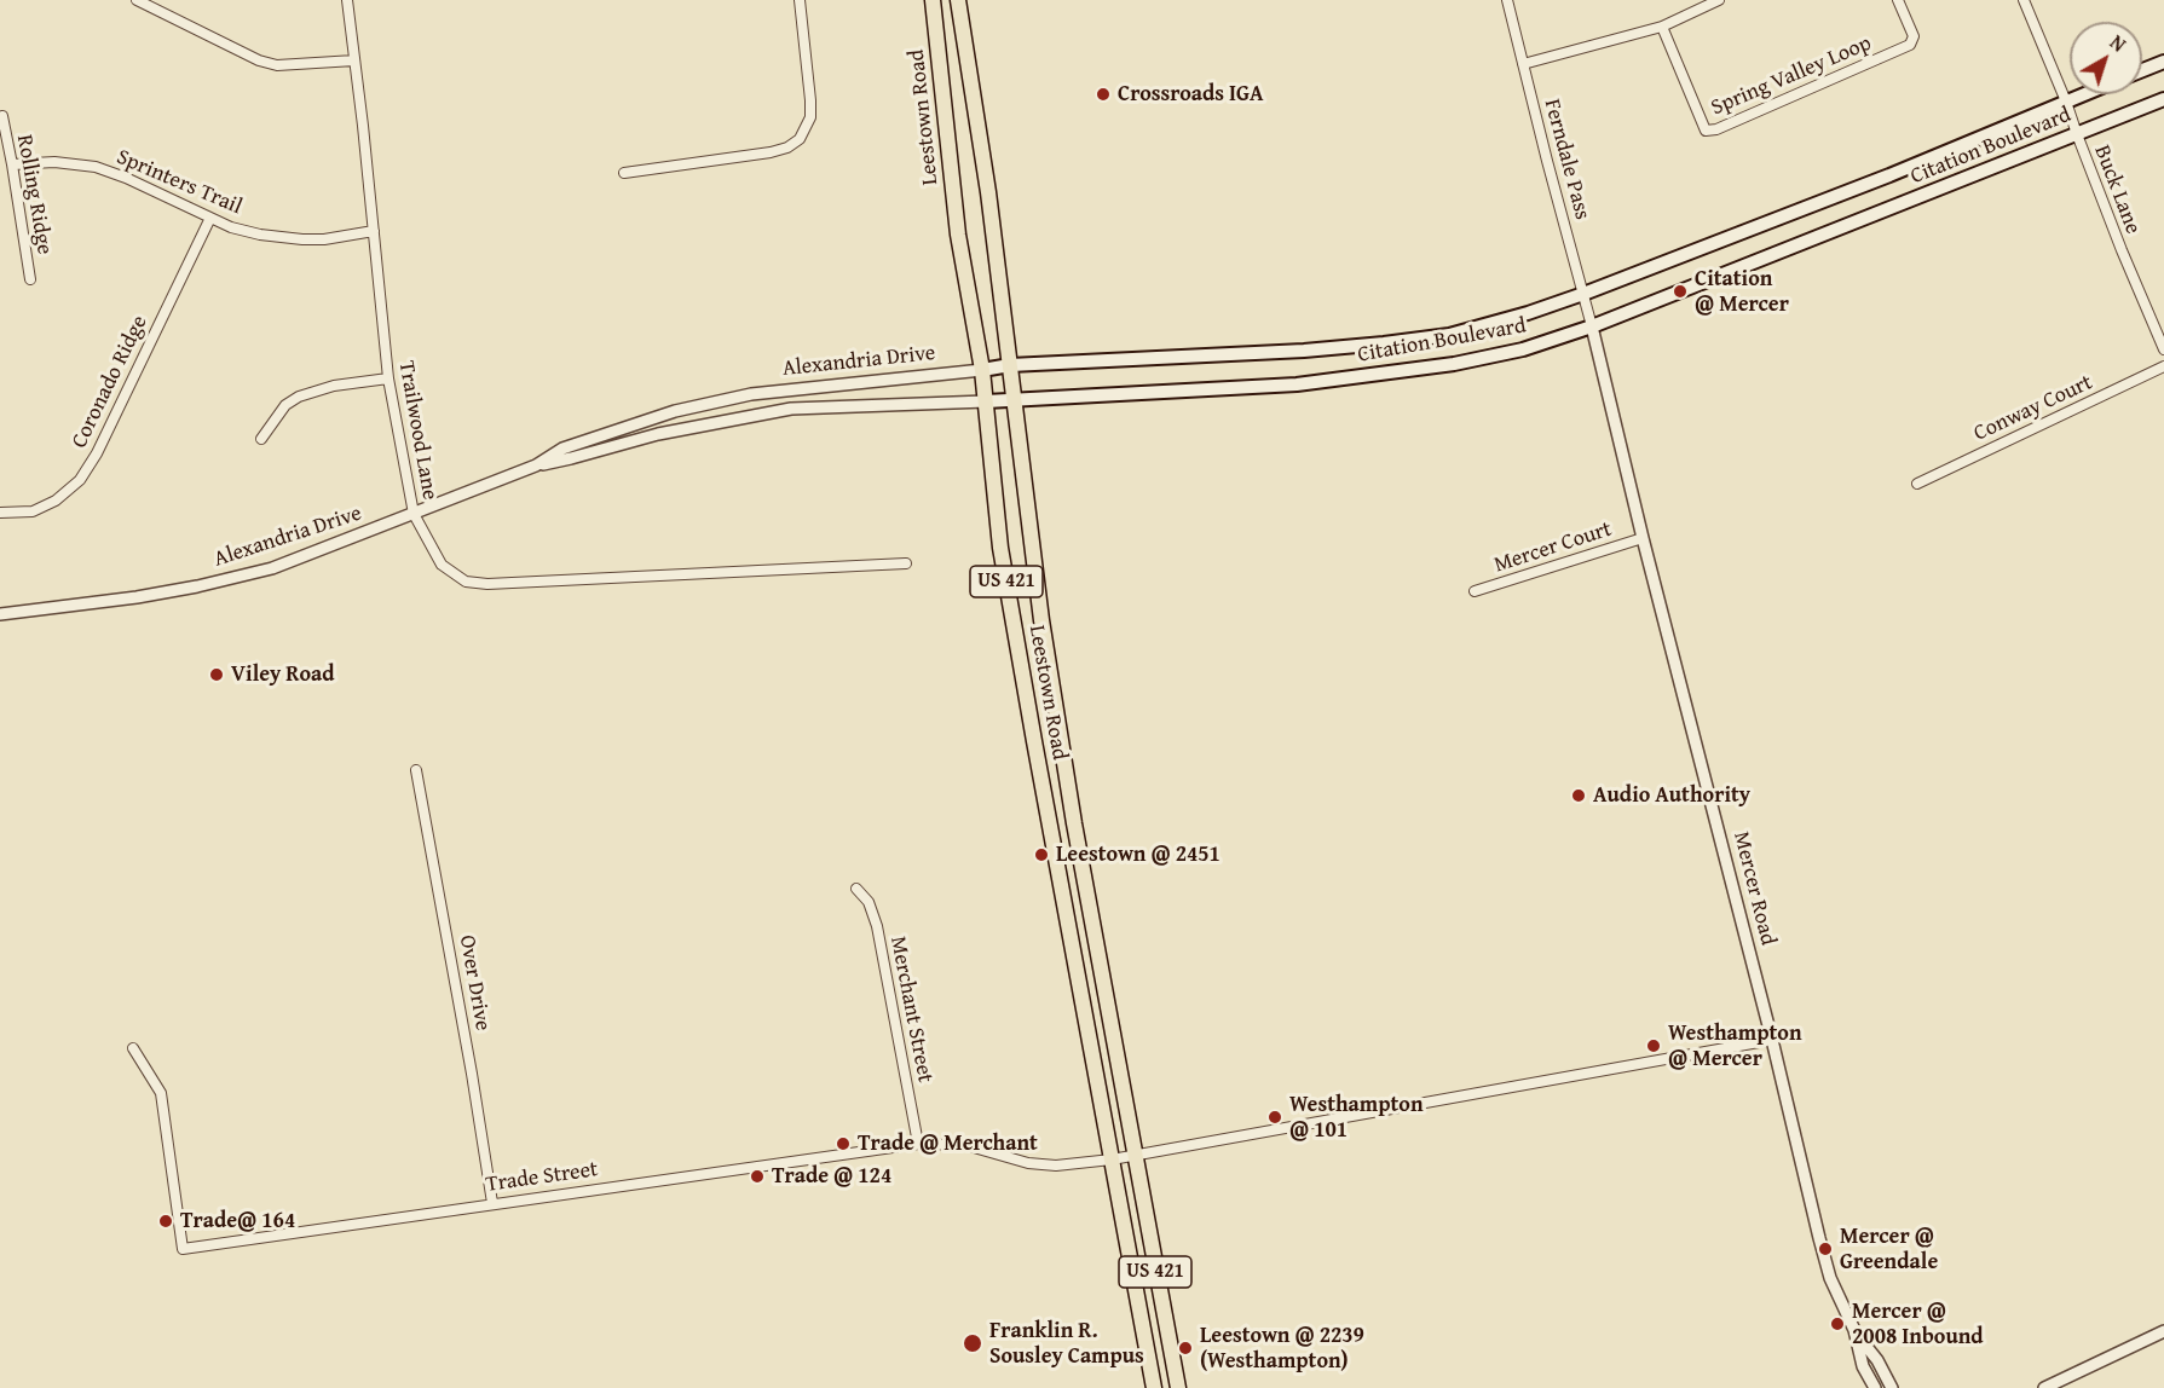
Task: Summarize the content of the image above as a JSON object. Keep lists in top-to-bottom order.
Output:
{
  "streets": {
    "main road": ["Leestown Road", "Citation Boulevard", "US 421"],
    "street": [
      "Spring Valley Loop",
      "Ferndale Pass",
      "Sprinters Trail",
      "Buck Lane",
      "Rolling Ridge",
      "Alexandria Drive",
      "Coronado Ridge",
      "Conway Court",
      "Trailwood Lane",
      "Mercer Court",
      "Mercer Road",
      "Over Drive",
      "Merchant Street",
      "Trade Street"
    ]
  },
  "crossings": [
    ["Leestown Road", "Citation Boulevard"],
    ["Leestown Road", "Alexandria Drive"],
    ["Leestown Road", "Trade Street"],
    ["Citation Boulevard", "Ferndale Pass"],
    ["Citation Boulevard", "Buck Lane"],
    ["Citation Boulevard", "Alexandria Drive"],
    ["Citation Boulevard", "Mercer Road"],
    ["Ferndale Pass", "Mercer Road"],
    ["Sprinters Trail", "Rolling Ridge"],
    ["Sprinters Trail", "Coronado Ridge"],
    ["Sprinters Trail", "Trailwood Lane"],
    ["Alexandria Drive", "Trailwood Lane"],
    ["Mercer Court", "Mercer Road"],
    ["Mercer Road", "Trade Street"],
    ["Over Drive", "Trade Street"],
    ["Merchant Street", "Trade Street"]
  ],
  "places": [
    "Crossroads IGA",
    "Citation @ Mercer",
    "Viley Road",
    "Audio Authority",
    "Leestown @ 2451",
    "Westhampton @ Mercer",
    "Westhampton @ 101",
    "Trade @ Merchant",
    "Trade @ 124",
    "Trade@ 164",
    "Mercer @ Greendale",
    "Mercer @ 2008 Inbound",
    "Franklin R. Sousley Campus",
    "Leestown @ 2239 (Westhampton)"
  ],
  "north": "top right"
}
